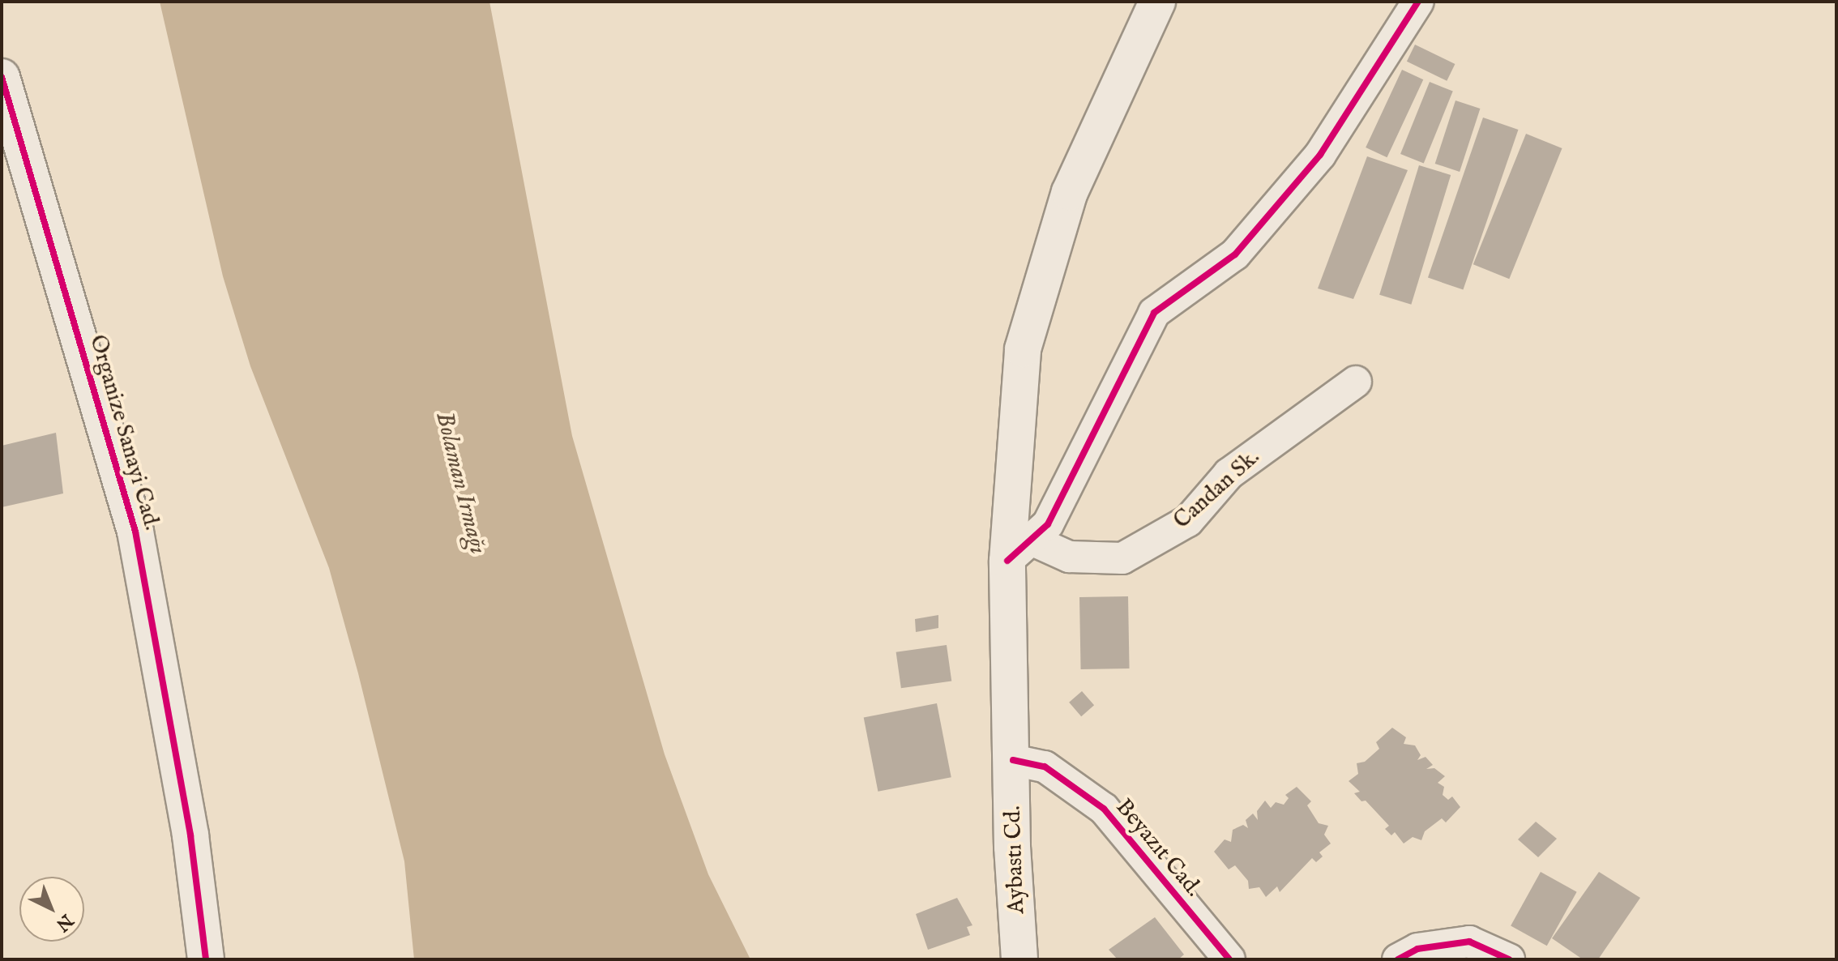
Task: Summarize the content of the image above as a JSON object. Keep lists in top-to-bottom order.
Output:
{
  "streets": {
    "main road": ["Organize Sanayi Cad.", "Aybastı Cd."],
    "street": ["Candan Sk.", "Beyazıt Cad."]
  },
  "crossings": [
    ["Candan Sk.", "Aybastı Cd."],
    ["Beyazıt Cad.", "Aybastı Cd."]
  ],
  "water": ["Bolaman Irmağı"],
  "north": "bottom right"
}
